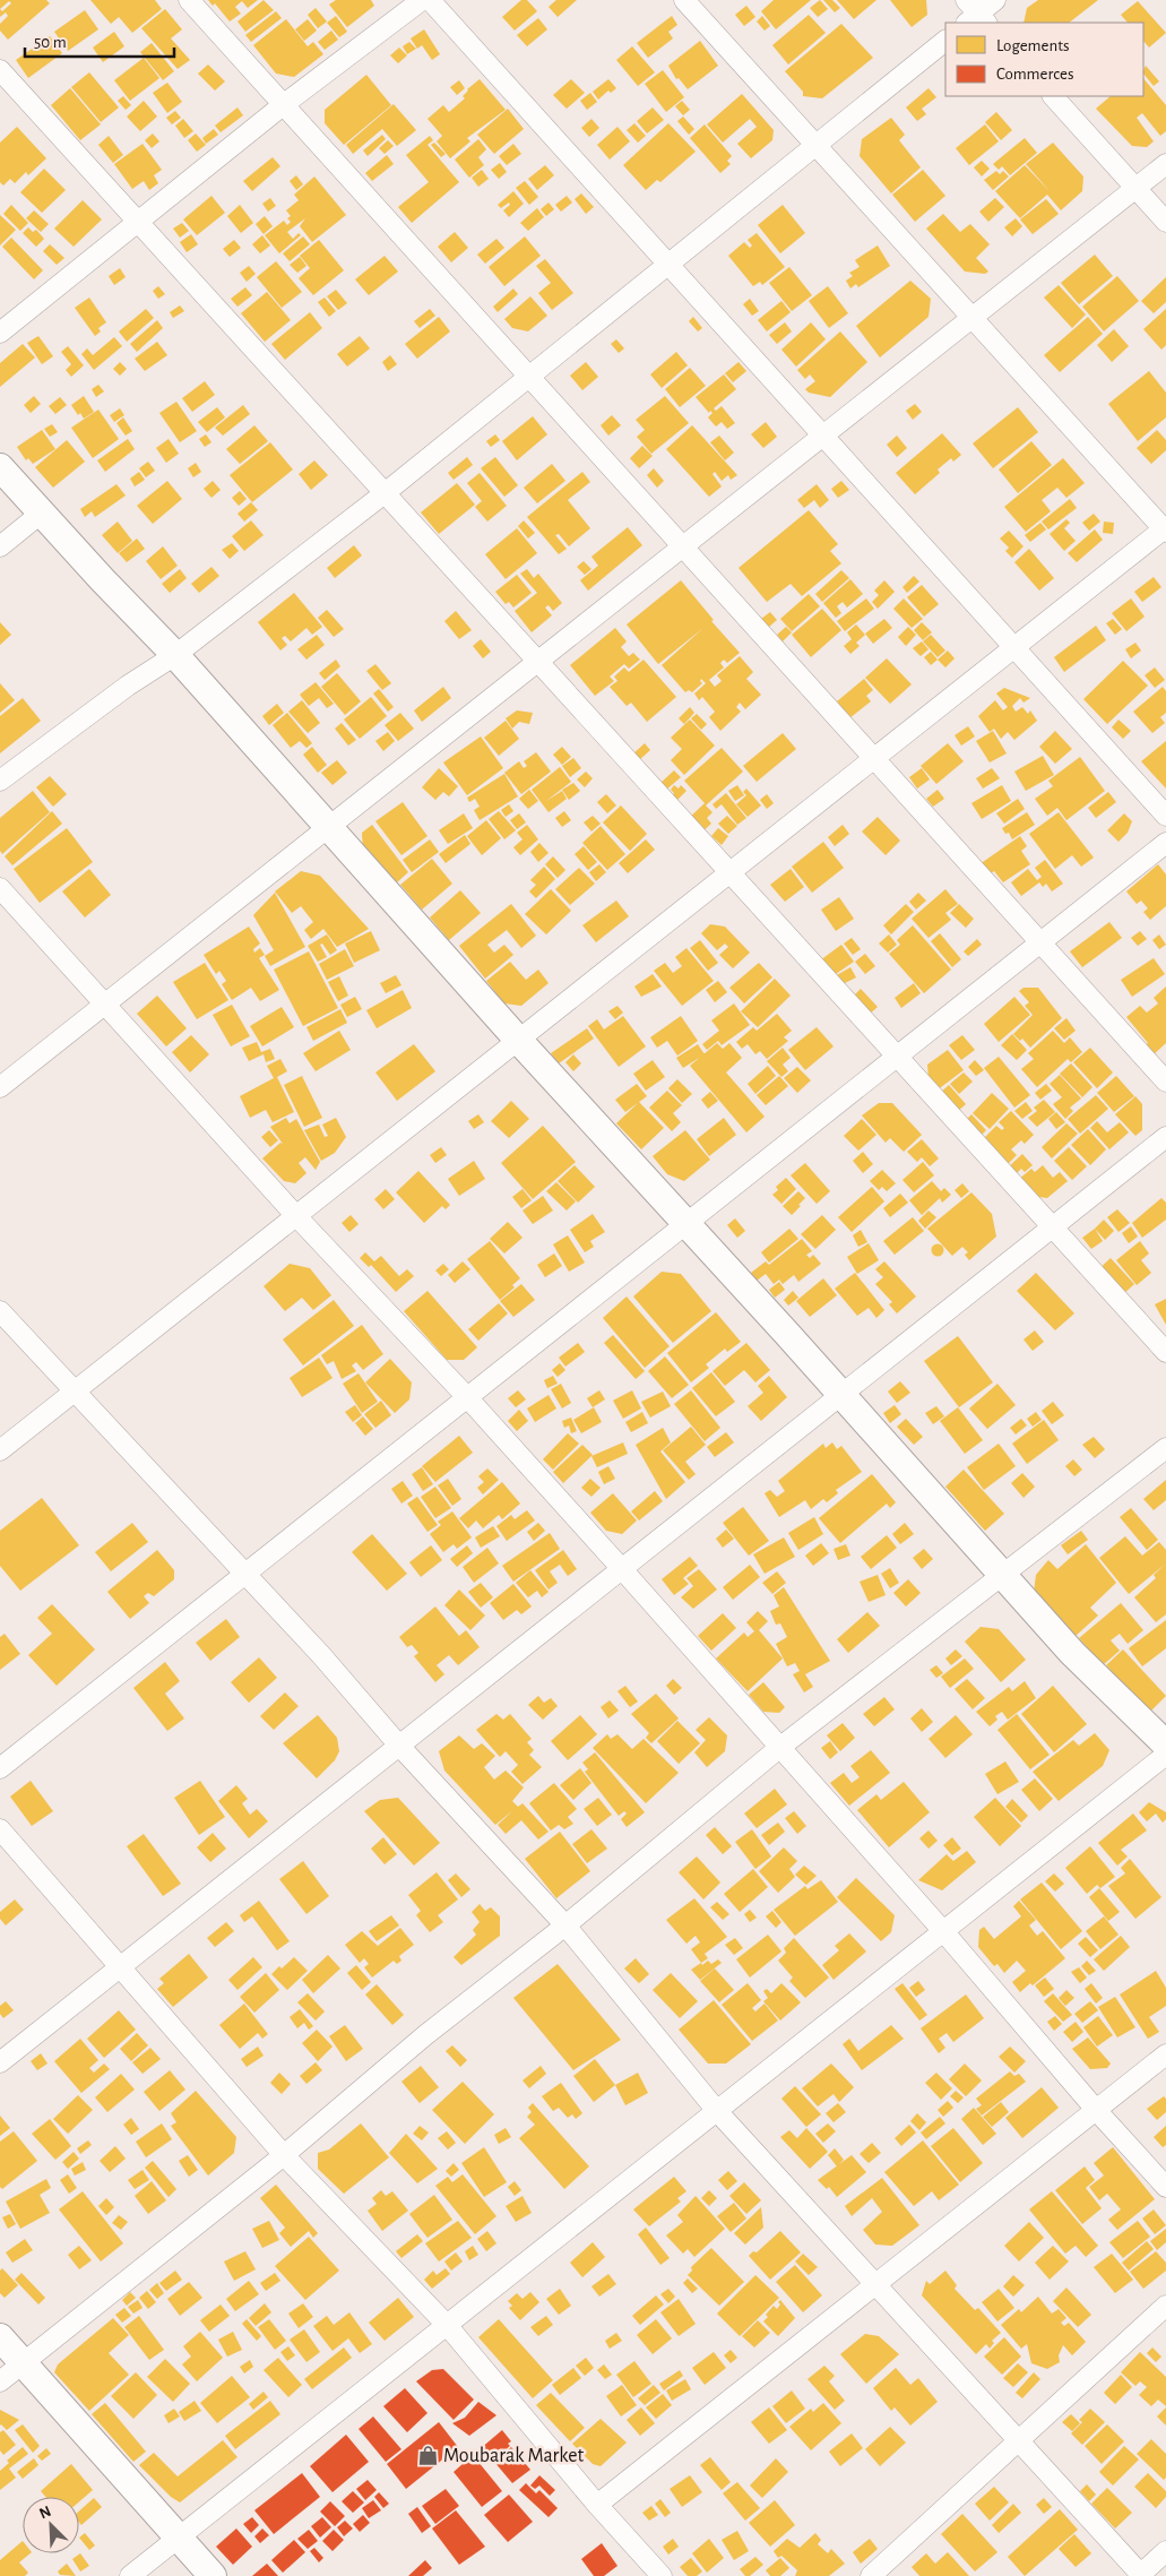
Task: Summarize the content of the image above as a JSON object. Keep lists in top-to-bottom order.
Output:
{
  "places": {
    "shop": ["Moubarak Market"]
  },
  "legend": ["Logements", "Commerces"],
  "scale_bar": "50 m",
  "north": "top left"
}
